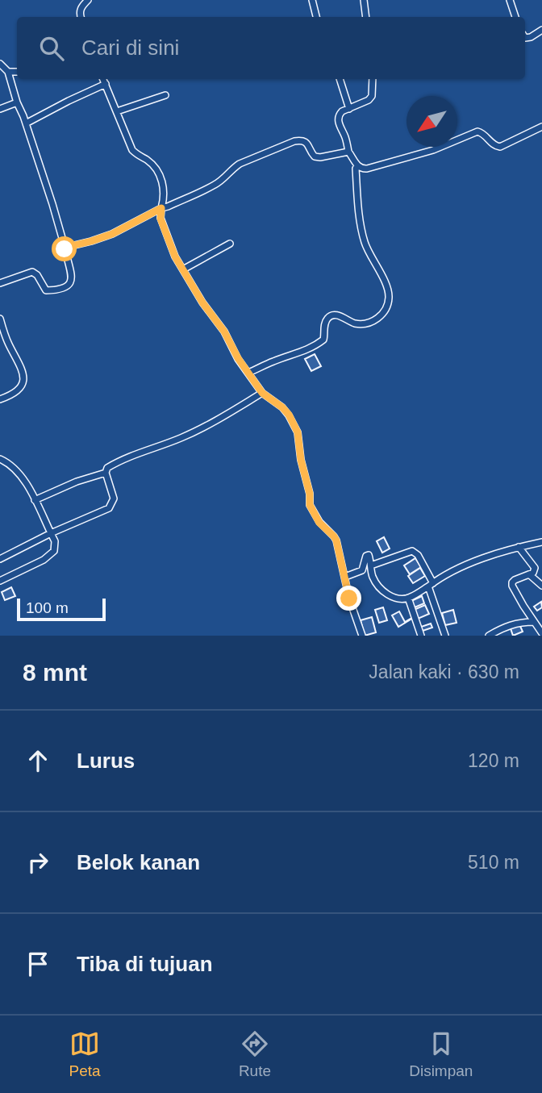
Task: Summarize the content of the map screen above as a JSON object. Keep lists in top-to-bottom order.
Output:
{
  "scale_bar": "100 m",
  "north": "bottom left",
  "page": {
    "search": "Cari di sini",
    "scale": "100 m",
    "heading": ["8 mnt", "Jalan kaki · 630 m"],
    "list": [
      ["Lurus", "120 m"],
      ["Belok kanan", "510 m"],
      "Tiba di tujuan"
    ],
    "nav": ["Peta", "Rute", "Disimpan"]
  }
}
